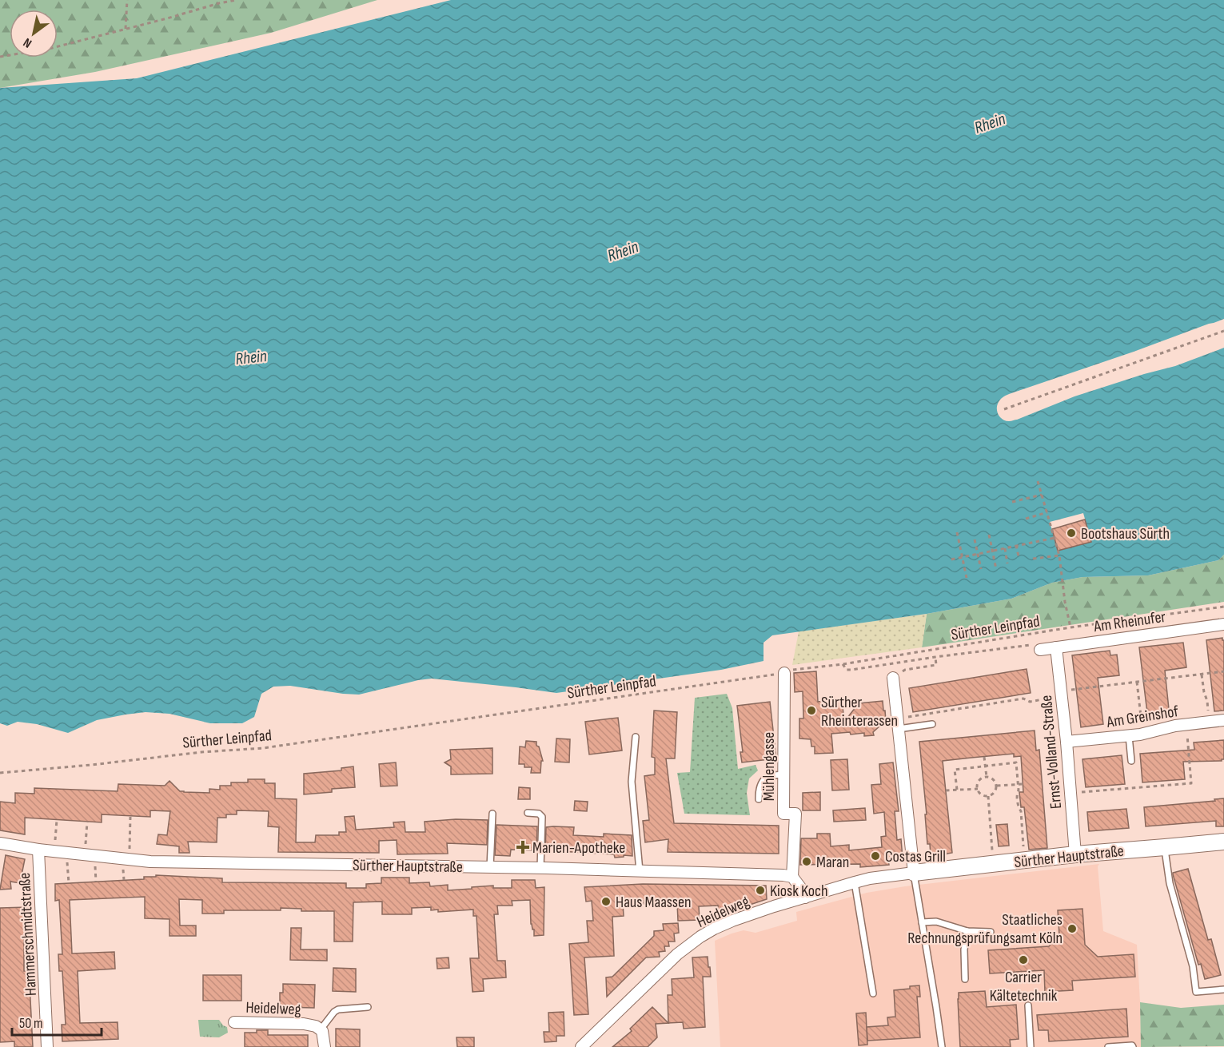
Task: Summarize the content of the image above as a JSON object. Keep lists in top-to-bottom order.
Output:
{
  "streets": {
    "street": [
      "Am Rheinufer",
      "Am Greinshof",
      "Ernst-Volland-Straße",
      "Mühlengasse",
      "Sürther Hauptstraße",
      "Heidelweg",
      "Hammerschmidtstraße"
    ],
    "path": ["Sürther Leinpfad"]
  },
  "crossings": [
    ["Am Rheinufer", "Ernst-Volland-Straße"],
    ["Sürther Leinpfad", "Mühlengasse"],
    ["Am Greinshof", "Ernst-Volland-Straße"],
    ["Ernst-Volland-Straße", "Sürther Hauptstraße"],
    ["Mühlengasse", "Sürther Hauptstraße"],
    ["Sürther Hauptstraße", "Heidelweg"],
    ["Sürther Hauptstraße", "Hammerschmidtstraße"]
  ],
  "water": ["Rhein"],
  "places": {
    "other": [
      "Bootshaus Sürth",
      "Sürther Rheinterassen",
      "Costas Grill",
      "Maran",
      "Kiosk Koch",
      "Haus Maassen",
      "Staatliches Rechnungsprüfungsamt Köln",
      "Carrier Kältetechnik"
    ],
    "health": ["Marien-Apotheke"]
  },
  "scale_bar": "50 m",
  "north": "bottom left"
}
